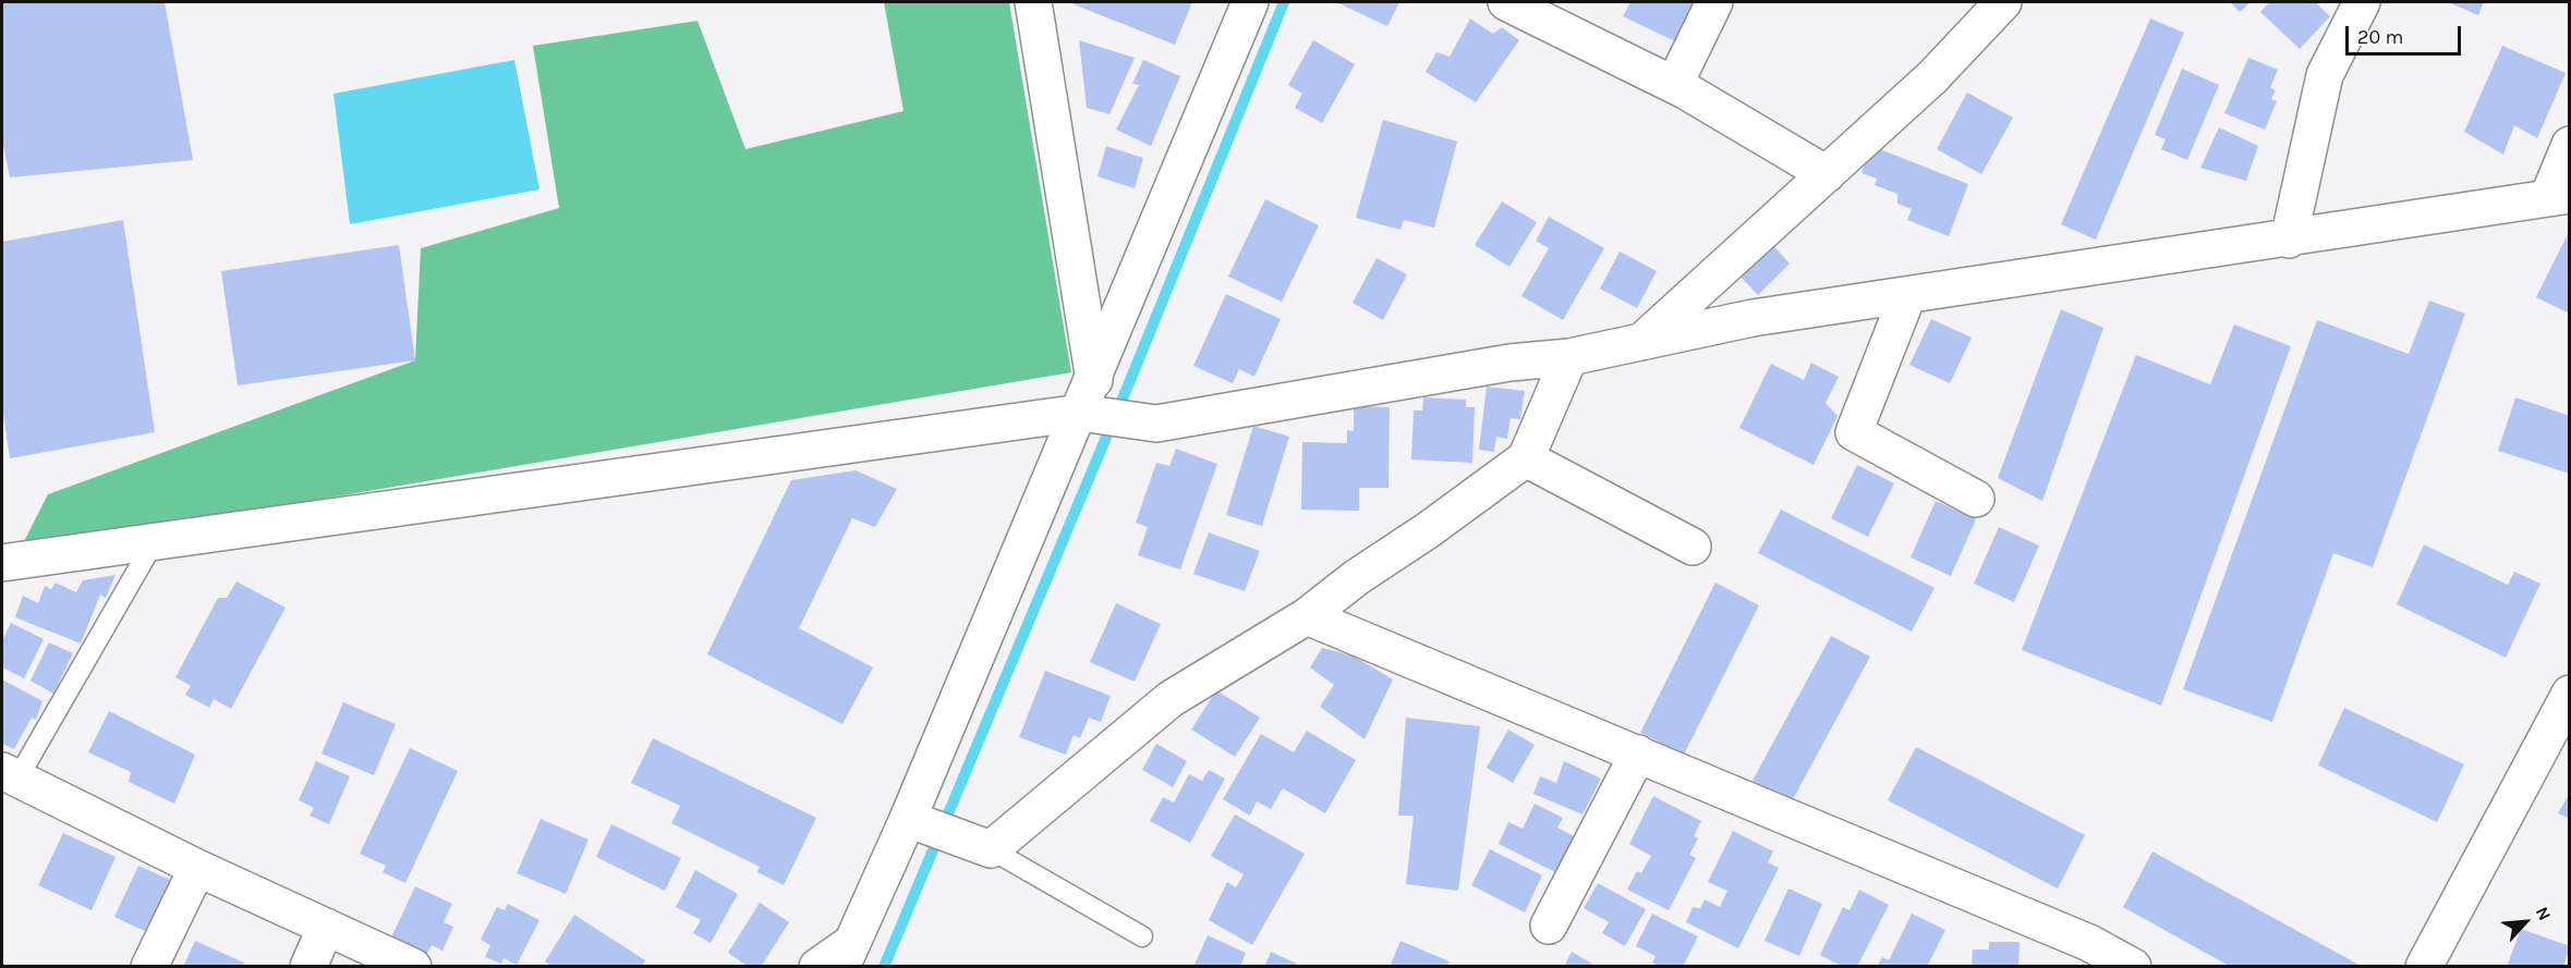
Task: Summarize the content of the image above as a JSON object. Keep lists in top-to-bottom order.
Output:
{
  "scale_bar": "20 m",
  "north": "top right"
}
